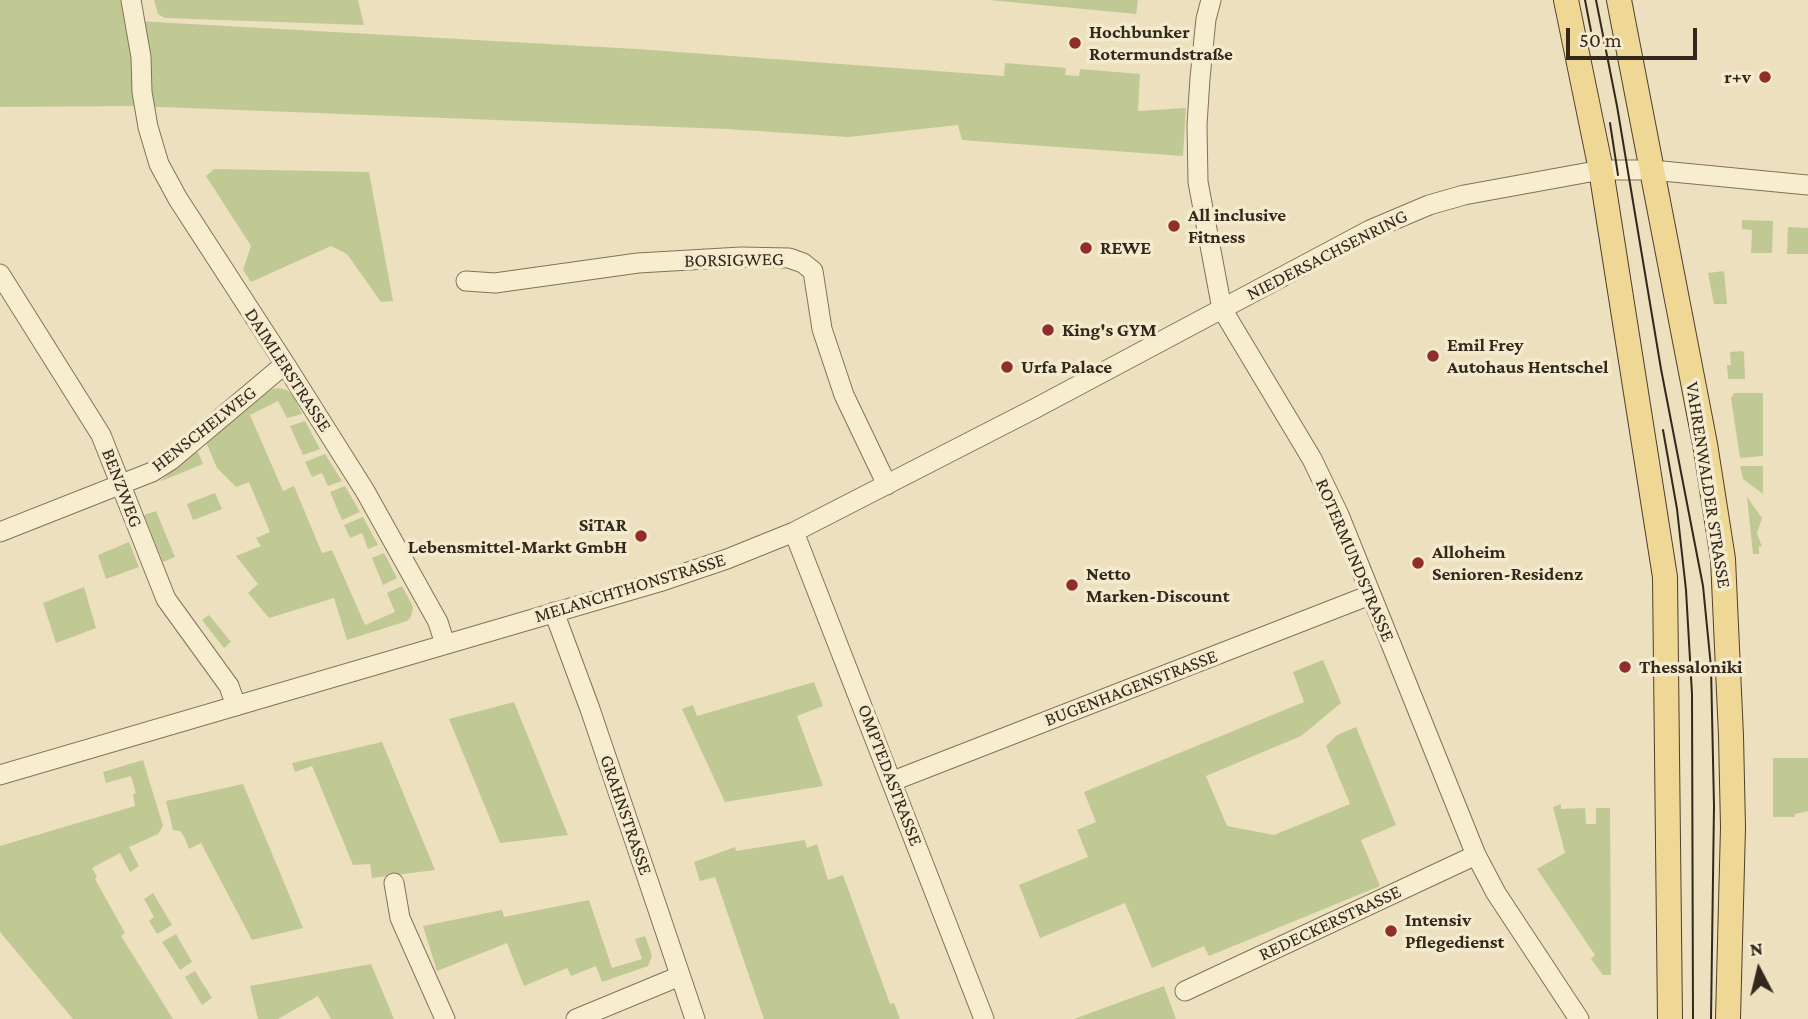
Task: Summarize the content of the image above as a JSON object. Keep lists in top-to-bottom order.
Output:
{
  "streets": {
    "main road": ["VAHRENWALDER STRASSE"],
    "street": [
      "NIEDERSACHSENRING",
      "BORSIGWEG",
      "DAIMLERSTRASSE",
      "HENSCHELWEG",
      "BENZWEG",
      "ROTERMUNDSTRASSE",
      "MELANCHTHONSTRASSE",
      "BUGENHAGENSTRASSE",
      "OMPTEDASTRASSE",
      "GRAHNSTRASSE",
      "REDECKERSTRASSE"
    ]
  },
  "crossings": [
    ["NIEDERSACHSENRING", "VAHRENWALDER STRASSE"],
    ["NIEDERSACHSENRING", "ROTERMUNDSTRASSE"],
    ["NIEDERSACHSENRING", "MELANCHTHONSTRASSE"],
    ["BORSIGWEG", "MELANCHTHONSTRASSE"],
    ["DAIMLERSTRASSE", "HENSCHELWEG"],
    ["DAIMLERSTRASSE", "MELANCHTHONSTRASSE"],
    ["HENSCHELWEG", "BENZWEG"],
    ["BENZWEG", "MELANCHTHONSTRASSE"],
    ["ROTERMUNDSTRASSE", "MELANCHTHONSTRASSE"],
    ["ROTERMUNDSTRASSE", "BUGENHAGENSTRASSE"],
    ["ROTERMUNDSTRASSE", "REDECKERSTRASSE"],
    ["MELANCHTHONSTRASSE", "OMPTEDASTRASSE"],
    ["MELANCHTHONSTRASSE", "GRAHNSTRASSE"],
    ["BUGENHAGENSTRASSE", "OMPTEDASTRASSE"]
  ],
  "places": [
    "Hochbunker Rotermundstraße",
    "r+v",
    "All inclusive Fitness",
    "REWE",
    "King's GYM",
    "Emil Frey Autohaus Hentschel",
    "Urfa Palace",
    "SiTAR Lebensmittel-Markt GmbH",
    "Alloheim Senioren-Residenz",
    "Netto Marken-Discount",
    "Thessaloniki",
    "Intensiv Pflegedienst"
  ],
  "scale_bar": "50 m",
  "north": "top"
}
